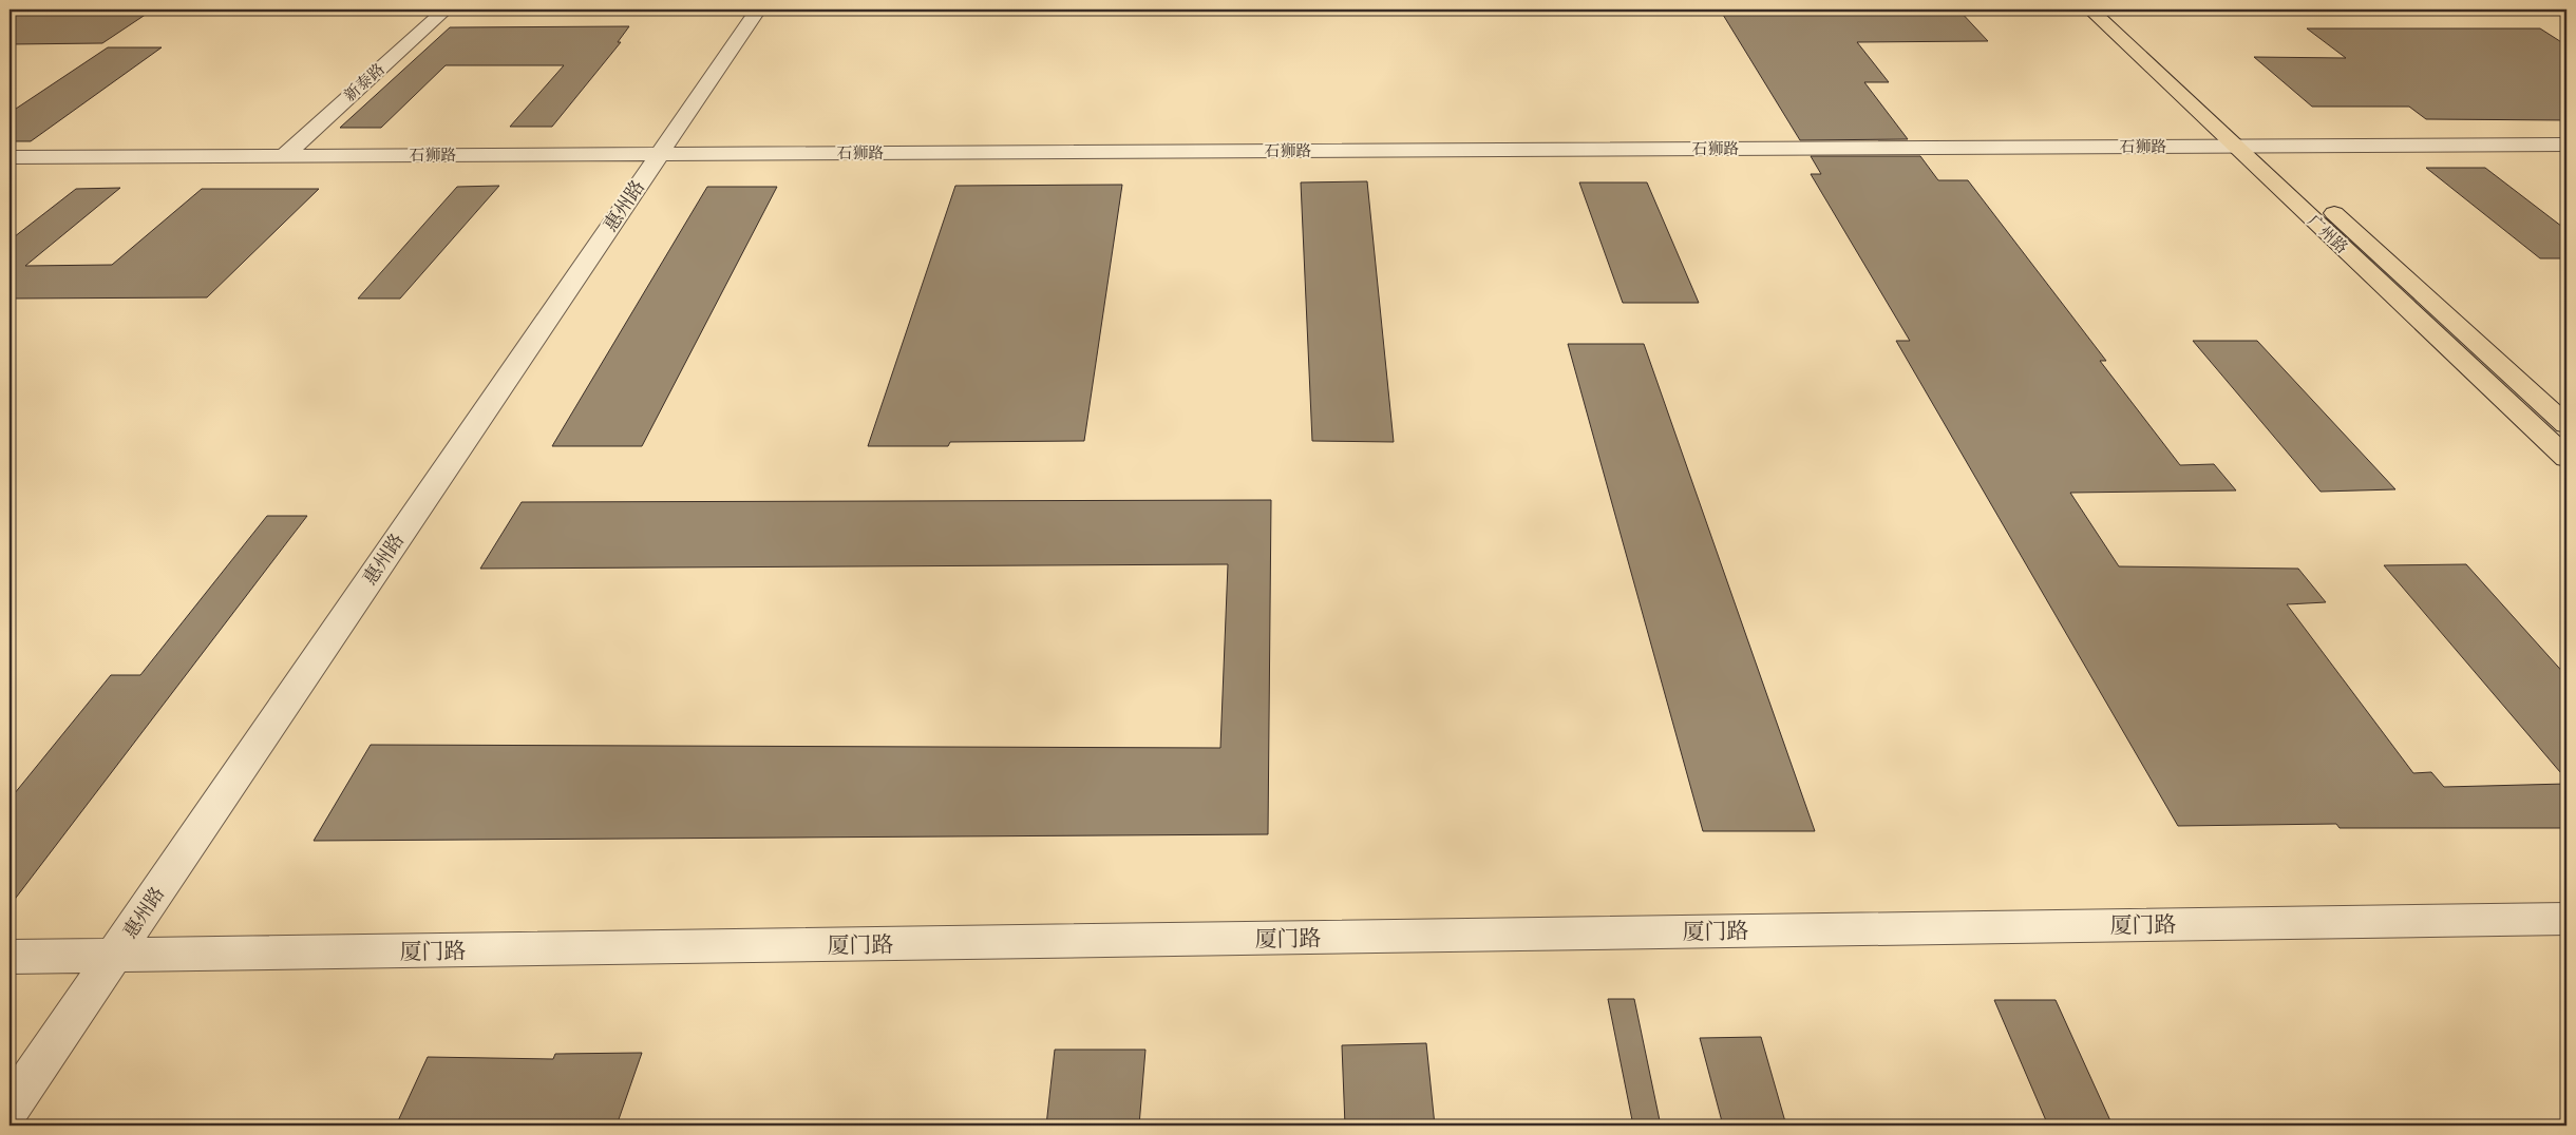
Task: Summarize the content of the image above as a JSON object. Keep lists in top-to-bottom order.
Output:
{
  "streets": {
    "main road": ["广州路"],
    "street": [
      "新泰路",
      "石狮路",
      "惠州路",
      "厦门路"
    ]
  },
  "crossings": [
    ["新泰路", "石狮路"],
    ["石狮路", "广州路"]
  ]
}
